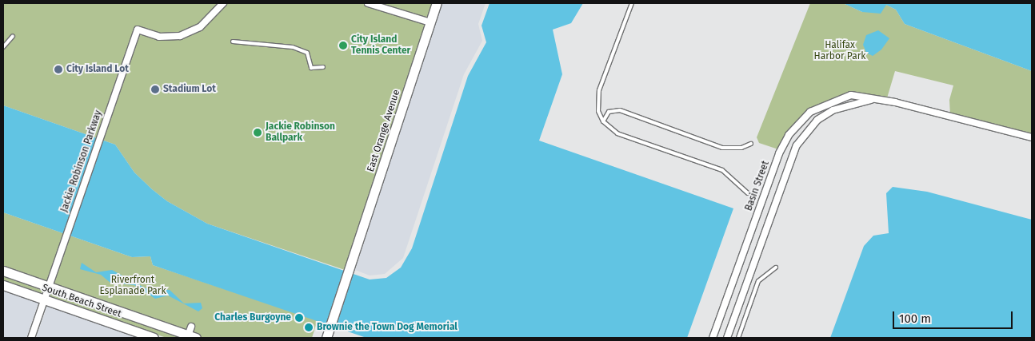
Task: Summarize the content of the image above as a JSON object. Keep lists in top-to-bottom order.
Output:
{
  "streets": {
    "street": [
      "East Orange Avenue",
      "Jackie Robinson Parkway",
      "Basin Street",
      "South Beach Street"
    ]
  },
  "crossings": [
    ["Jackie Robinson Parkway", "South Beach Street"]
  ],
  "parks": ["Halifax Harbor Park", "Riverfront Esplanade Park"],
  "places": [
    "City Island Tennis Center",
    "City Island Lot",
    "Stadium Lot",
    "Jackie Robinson Ballpark",
    "Charles Burgoyne",
    "Brownie the Town Dog Memorial"
  ],
  "scale_bar": "100 m"
}
